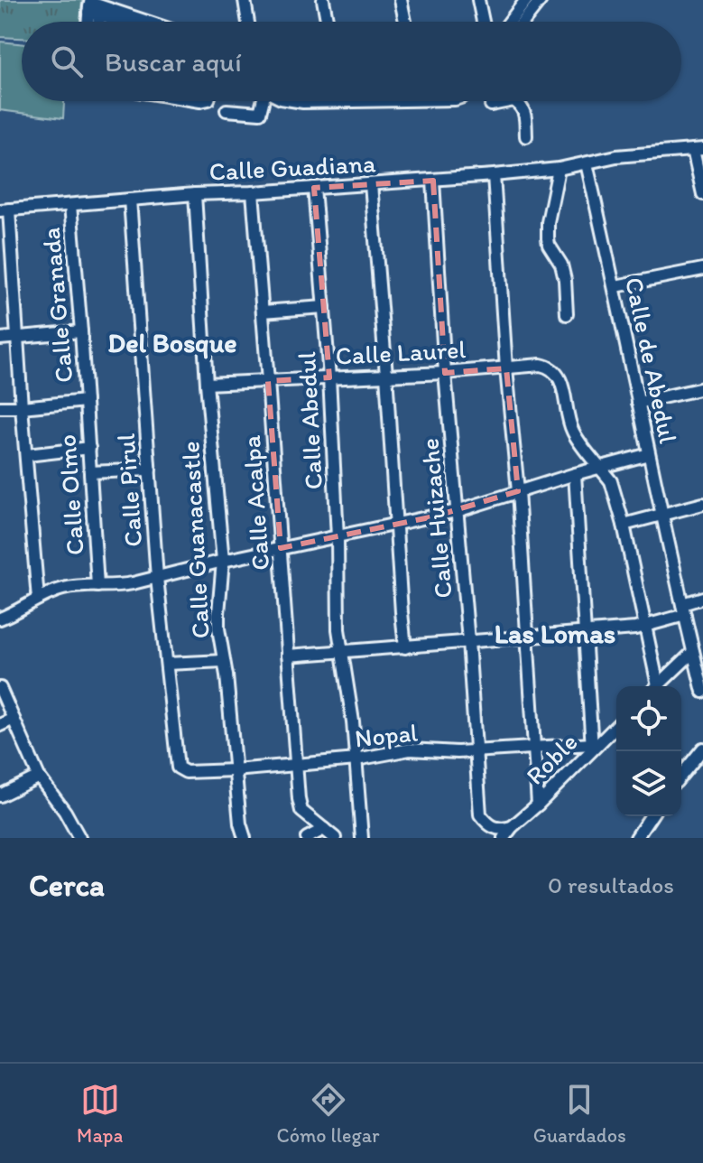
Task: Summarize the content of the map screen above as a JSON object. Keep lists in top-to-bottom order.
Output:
{
  "streets": {
    "street": [
      "Calle Guadiana",
      "Calle Granada",
      "Calle Laurel",
      "Calle de Abedul",
      "Calle Abedul",
      "Calle Pirul",
      "Calle Olmo",
      "Calle Acalpa",
      "Calle Huizache",
      "Calle Guanacastle",
      "Nopal",
      "Roble"
    ]
  },
  "crossings": [
    ["Calle Guadiana", "Calle Granada"],
    ["Calle Guadiana", "Calle de Abedul"],
    ["Calle Guadiana", "Calle Abedul"],
    ["Calle Guadiana", "Calle Pirul"],
    ["Calle Guadiana", "Calle Acalpa"],
    ["Calle Guadiana", "Calle Huizache"],
    ["Calle Guadiana", "Calle Guanacastle"],
    ["Calle Granada", "Calle Olmo"],
    ["Calle Laurel", "Calle Abedul"],
    ["Calle Laurel", "Calle Acalpa"],
    ["Calle Laurel", "Calle Huizache"],
    ["Calle Laurel", "Calle Guanacastle"],
    ["Calle Abedul", "Nopal"],
    ["Calle Pirul", "Nopal"],
    ["Calle Acalpa", "Nopal"],
    ["Calle Huizache", "Nopal"],
    ["Calle Huizache", "Roble"],
    ["Calle Guanacastle", "Nopal"],
    ["Nopal", "Roble"]
  ],
  "districts": ["Del Bosque", "Las Lomas"],
  "page": {
    "search": "Buscar aquí",
    "heading": ["Cerca", "0 resultados"],
    "nav": ["Mapa", "Cómo llegar", "Guardados"]
  }
}
